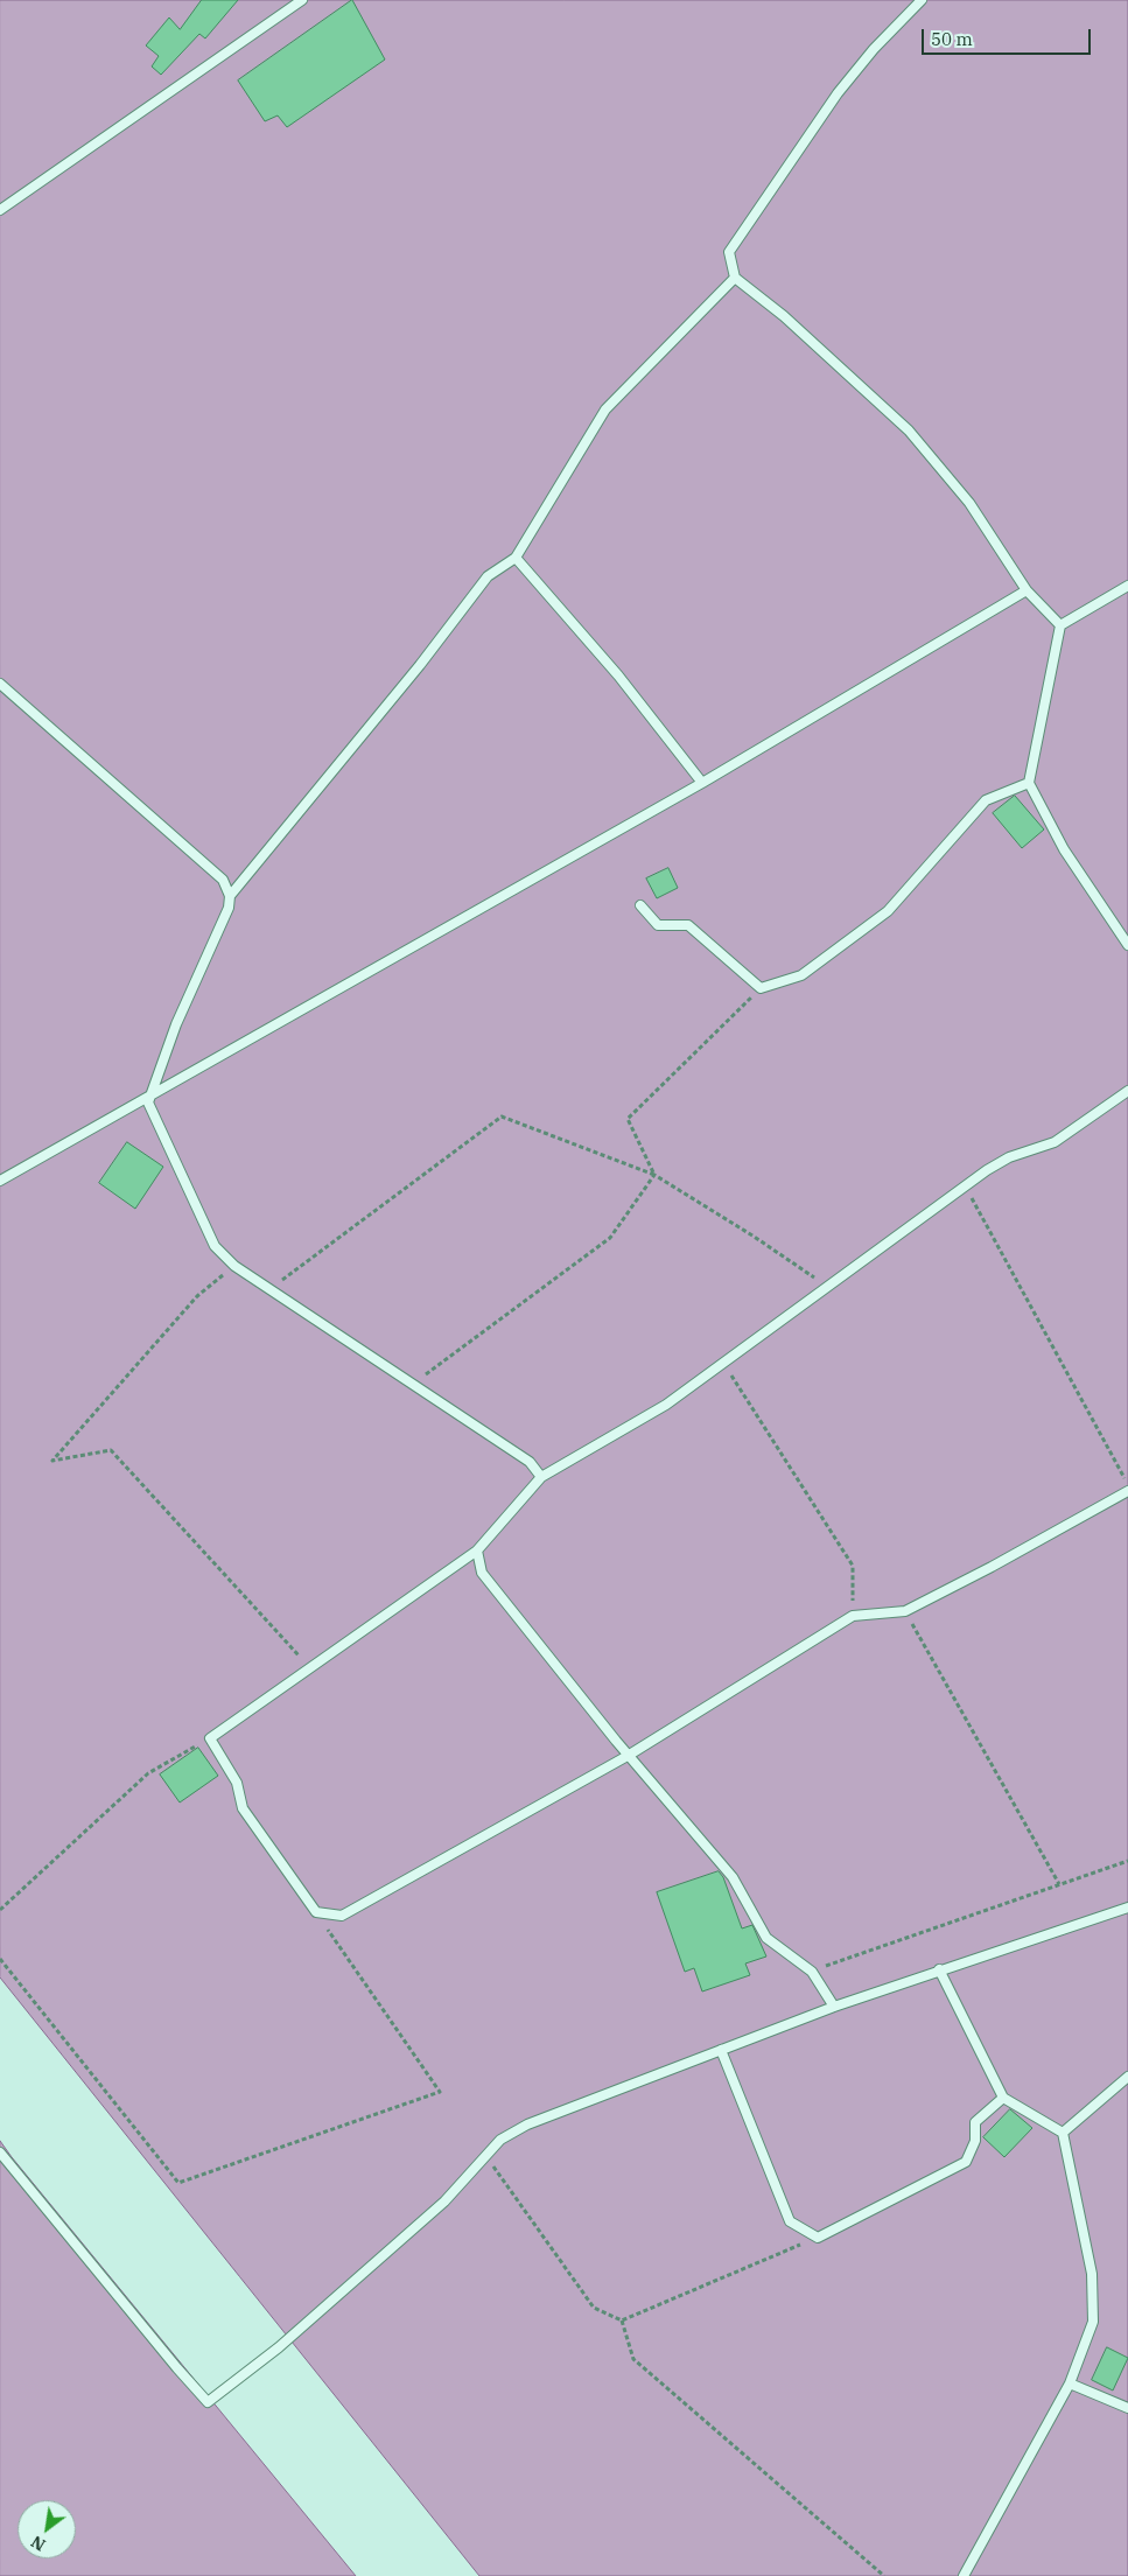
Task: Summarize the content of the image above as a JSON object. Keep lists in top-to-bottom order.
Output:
{
  "scale_bar": "50 m",
  "north": "bottom left"
}
